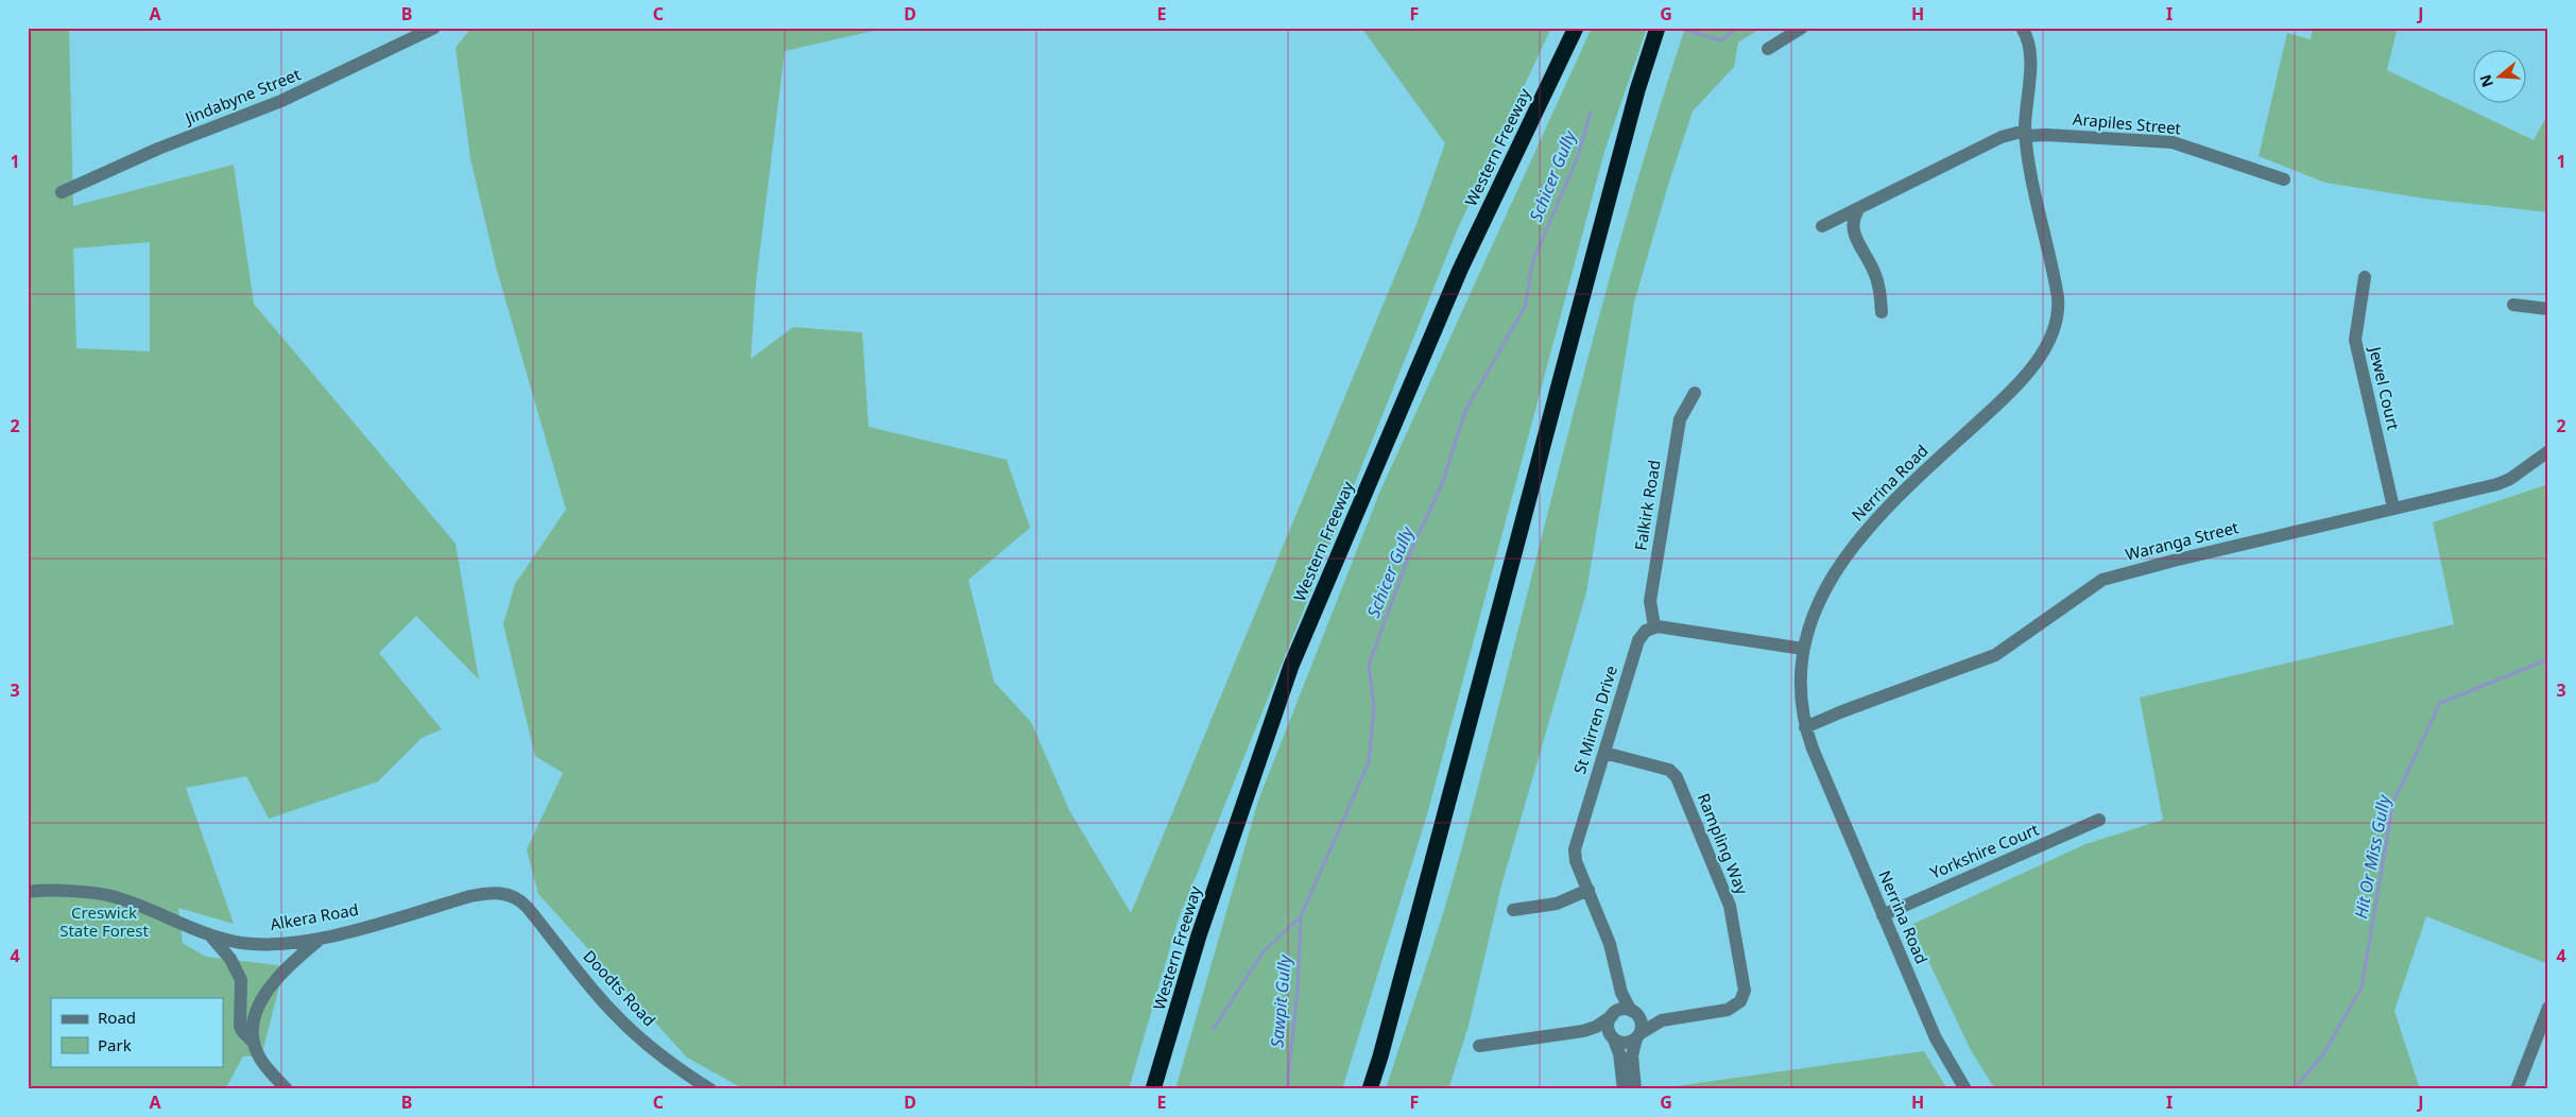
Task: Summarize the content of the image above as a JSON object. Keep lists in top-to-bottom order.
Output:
{
  "streets": {
    "highway": ["Western Freeway"],
    "street": [
      "Jindabyne Street",
      "Arapiles Street",
      "Jewel Court",
      "Nerrina Road",
      "Falkirk Road",
      "Waranga Street",
      "St Mirren Drive",
      "Rampling Way",
      "Yorkshire Court",
      "Alkera Road",
      "Doodts Road"
    ]
  },
  "crossings": [
    ["Arapiles Street", "Nerrina Road"],
    ["Jewel Court", "Waranga Street"],
    ["Nerrina Road", "Waranga Street"],
    ["Nerrina Road", "Yorkshire Court"],
    ["Falkirk Road", "St Mirren Drive"],
    ["St Mirren Drive", "Rampling Way"],
    ["Alkera Road", "Doodts Road"]
  ],
  "water": ["Schicer Gully", "Hit Or Miss Gully", "Sawpit Gully"],
  "parks": ["Creswick State Forest"],
  "legend": ["Road", "Park"],
  "north": "left",
  "grid": {
    "columns": [
      "A",
      "B",
      "C",
      "D",
      "E",
      "F",
      "G",
      "H",
      "I",
      "J"
    ],
    "rows": [
      "1",
      "2",
      "3",
      "4"
    ]
  }
}
